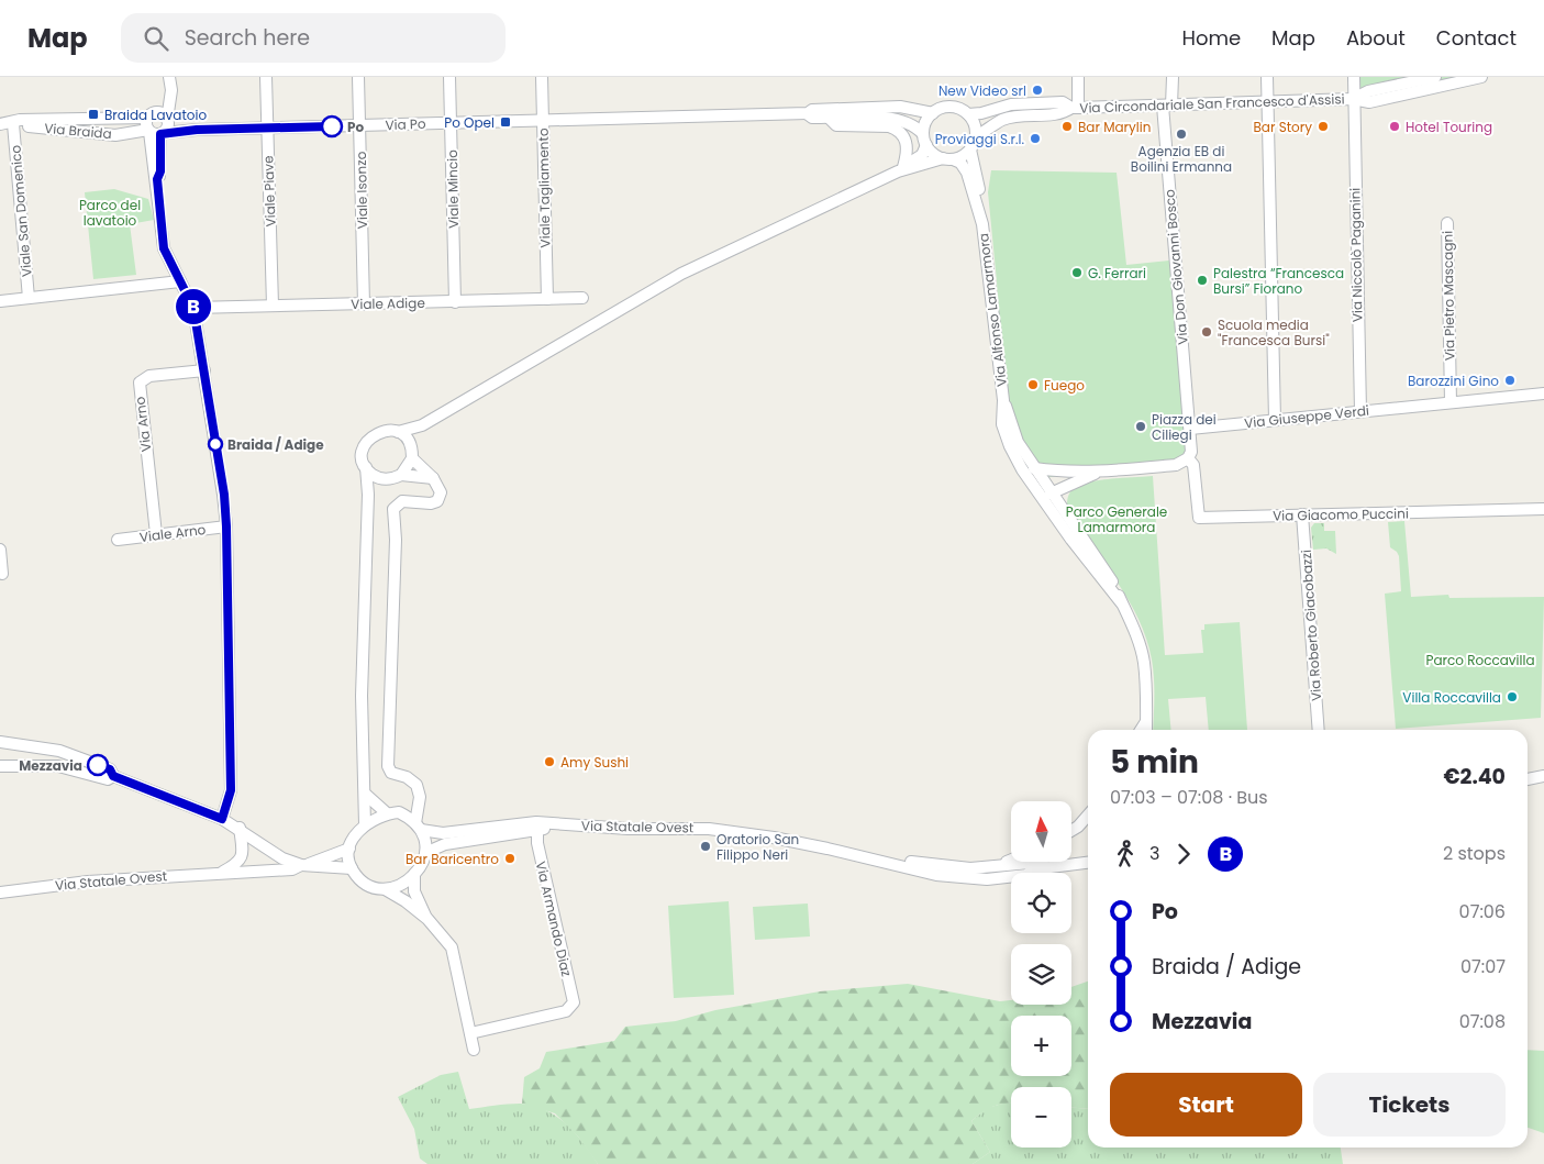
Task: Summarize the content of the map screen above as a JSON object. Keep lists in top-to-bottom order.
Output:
{
  "streets": {
    "street": [
      "Via Circondariale San Francesco d'Assisi",
      "Via Po",
      "Via Braida",
      "Viale Tagliamento",
      "Viale Mincio",
      "Viale Isonzo",
      "Viale Piave",
      "Viale San Domenico",
      "Via Niccolò Paganini",
      "Via Don Giovanni Bosco",
      "Via Pietro Mascagni",
      "Viale Adige",
      "Via Alfonso Lamarmora",
      "Via Giuseppe Verdi",
      "Via Arno",
      "Via Giacomo Puccini",
      "Viale Arno",
      "Via Roberto Giacobazzi",
      "Via Statale Ovest",
      "Via Armando Diaz"
    ]
  },
  "crossings": [
    ["Via Circondariale San Francesco d'Assisi", "Via Po"],
    ["Via Circondariale San Francesco d'Assisi", "Via Niccolò Paganini"],
    ["Via Circondariale San Francesco d'Assisi", "Via Don Giovanni Bosco"],
    ["Via Circondariale San Francesco d'Assisi", "Via Alfonso Lamarmora"],
    ["Via Po", "Via Braida"],
    ["Via Po", "Viale Tagliamento"],
    ["Via Po", "Viale Mincio"],
    ["Via Po", "Viale Isonzo"],
    ["Via Po", "Viale Piave"],
    ["Via Braida", "Viale San Domenico"],
    ["Viale Tagliamento", "Viale Adige"],
    ["Viale Mincio", "Viale Adige"],
    ["Viale Isonzo", "Viale Adige"],
    ["Viale Piave", "Viale Adige"],
    ["Via Niccolò Paganini", "Via Giuseppe Verdi"],
    ["Via Don Giovanni Bosco", "Via Giuseppe Verdi"],
    ["Via Pietro Mascagni", "Via Giuseppe Verdi"],
    ["Via Arno", "Viale Arno"],
    ["Via Giacomo Puccini", "Via Roberto Giacobazzi"],
    ["Via Statale Ovest", "Via Armando Diaz"]
  ],
  "parks": ["Parco del lavatoio", "Parco Generale Lamarmora", "Parco Roccavilla"],
  "places": {
    "other": [
      "New Video srl",
      "Po",
      "Bar Marylin",
      "Bar Story",
      "Hotel Touring",
      "Agenzia EB di Boilini Ermanna",
      "Proviaggi S.r.l.",
      "G. Ferrari",
      "Palestra “Francesca Bursi” Fiorano",
      "Scuola media \"Francesca Bursi\"",
      "Barozzini Gino",
      "Fuego",
      "Piazza dei Ciliegi",
      "Braida / Adige",
      "Villa Roccavilla",
      "Amy Sushi",
      "Mezzavia",
      "Oratorio San Filippo Neri",
      "Bar Baricentro"
    ],
    "transit": ["Braida Lavatoio", "Po Opel"]
  },
  "lines": ["bus line B"],
  "north": "top",
  "page": {
    "header": "Map",
    "search": "Search here",
    "nav": [
      "Home",
      "Map",
      "About",
      "Contact"
    ],
    "on_map": "B",
    "heading": ["5 min", "07:03 – 07:08 · Bus", "€2.40"],
    "map_buttons": ["+", "−"],
    "legs": ["3", "B", "2 stops"],
    "list": [
      {
        "name": "Po",
        "value": "07:06"
      },
      {
        "name": "Braida / Adige",
        "value": "07:07"
      },
      {
        "name": "Mezzavia",
        "value": "07:08"
      }
    ],
    "buttons": ["Start", "Tickets"]
  }
}
